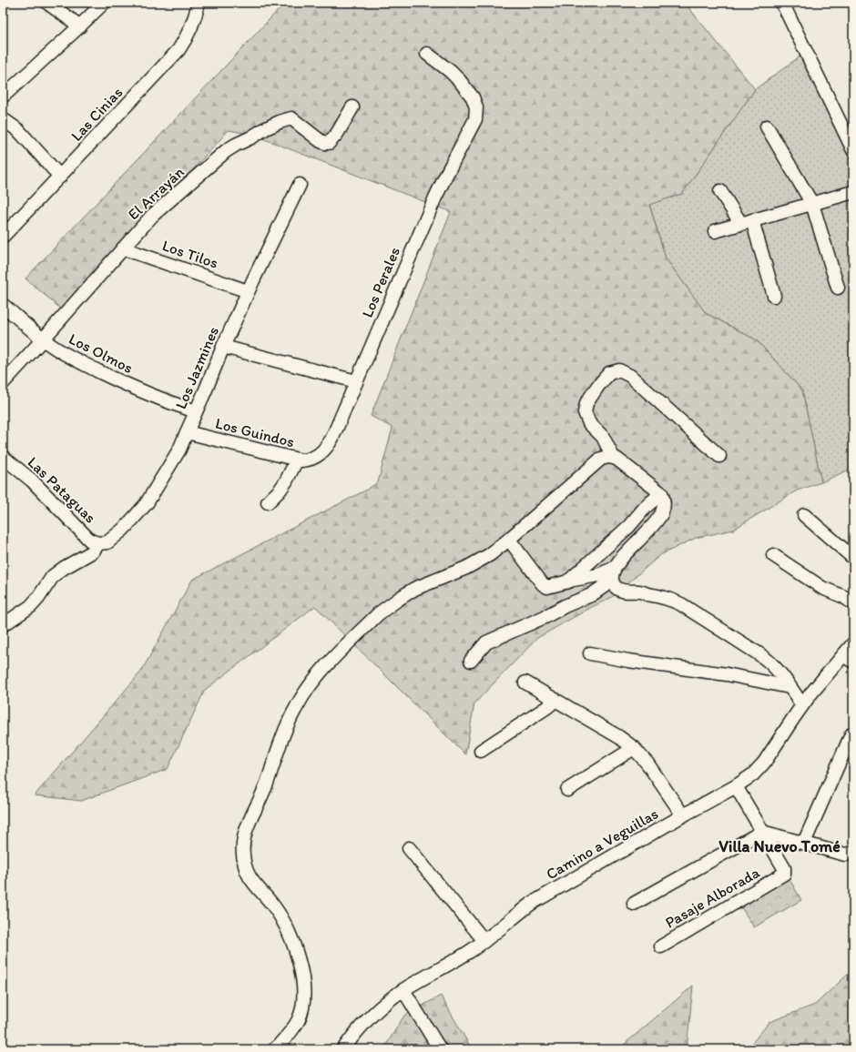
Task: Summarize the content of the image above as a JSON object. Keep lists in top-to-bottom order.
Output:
{
  "streets": {
    "street": [
      "Las Cinias",
      "El Arrayán",
      "Los Tilos",
      "Los Perales",
      "Los Olmos",
      "Los Jazmines",
      "Los Guindos",
      "Las Pataguas",
      "Camino a Veguillas",
      "Pasaje Alborada"
    ]
  },
  "crossings": [
    ["El Arrayán", "Los Tilos"],
    ["El Arrayán", "Los Olmos"],
    ["Los Tilos", "Los Jazmines"],
    ["Los Perales", "Los Guindos"],
    ["Los Olmos", "Los Jazmines"],
    ["Los Jazmines", "Los Guindos"],
    ["Los Jazmines", "Las Pataguas"]
  ],
  "districts": ["Villa Nuevo Tomé"]
}
